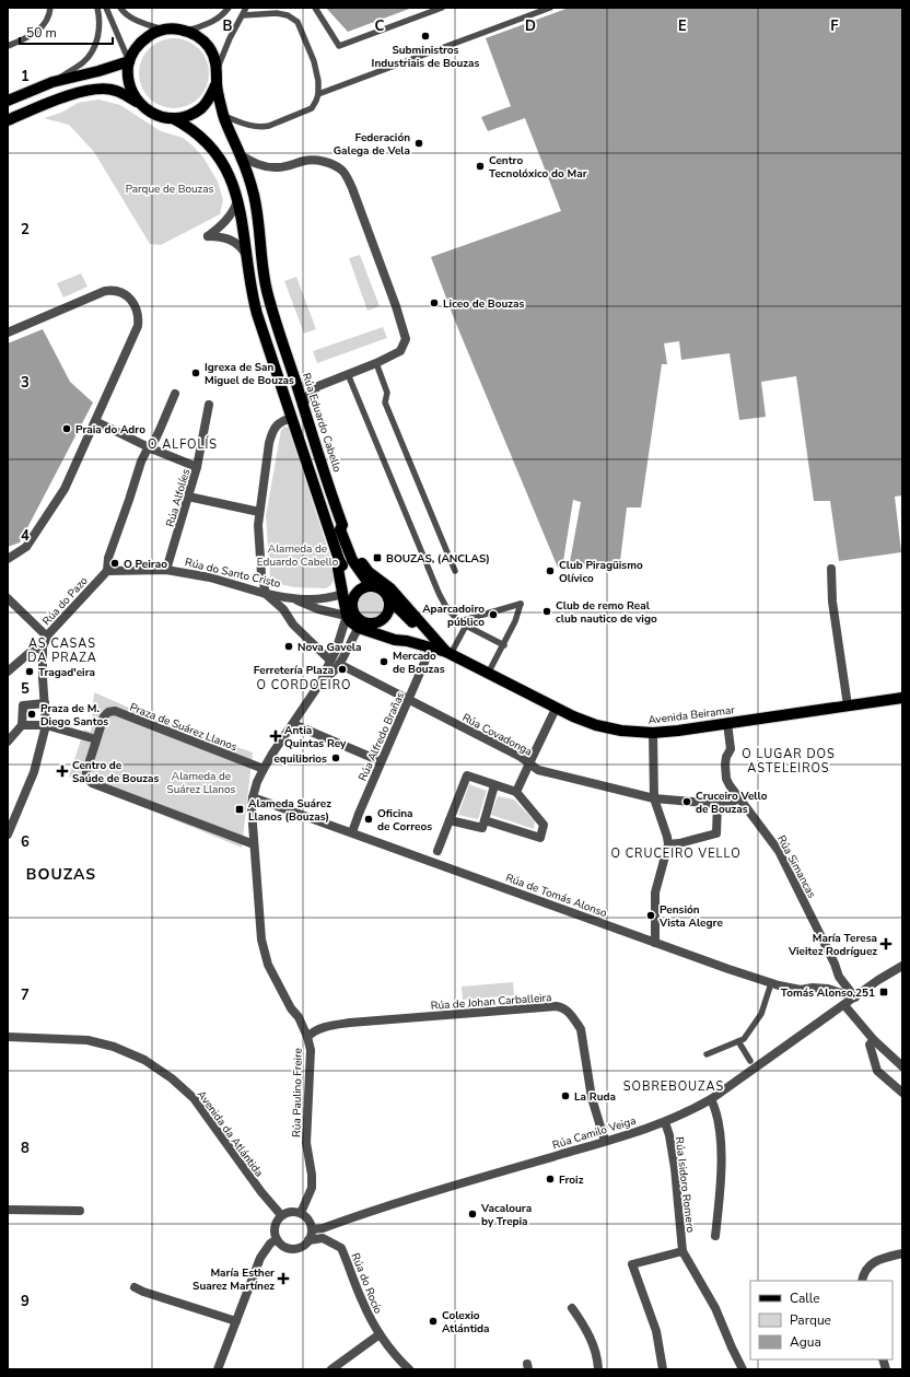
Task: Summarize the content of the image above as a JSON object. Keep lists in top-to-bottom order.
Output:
{
  "streets": {
    "main road": ["Rúa Eduardo Cabello", "Rúa do Santo Cristo", "Avenida Beiramar"],
    "street": [
      "Rúa Alfolíes",
      "Rúa do Pazo",
      "Praza de Suárez Llanos",
      "Rúa Covadonga",
      "Rúa Alfredo Brañas",
      "Rúa Simancas",
      "Rúa de Tomás Alonso",
      "Rúa de Johan Carballeira",
      "Rúa Paulino Freire",
      "Rúa Camilo Veiga",
      "Avenida da Atlántida",
      "Rúa Isidoro Romero",
      "Rúa do Rocío"
    ]
  },
  "crossings": [
    ["Rúa Eduardo Cabello", "Rúa do Santo Cristo"],
    ["Rúa Eduardo Cabello", "Avenida Beiramar"],
    ["Rúa Alfolíes", "Rúa do Santo Cristo"],
    ["Rúa do Santo Cristo", "Rúa do Pazo"],
    ["Rúa do Santo Cristo", "Avenida Beiramar"],
    ["Rúa do Santo Cristo", "Rúa Covadonga"],
    ["Avenida Beiramar", "Rúa Alfredo Brañas"],
    ["Avenida Beiramar", "Rúa Simancas"],
    ["Praza de Suárez Llanos", "Rúa Paulino Freire"],
    ["Rúa Covadonga", "Rúa Alfredo Brañas"],
    ["Rúa Covadonga", "Rúa Simancas"],
    ["Rúa Alfredo Brañas", "Rúa de Tomás Alonso"],
    ["Rúa Simancas", "Rúa de Tomás Alonso"],
    ["Rúa Simancas", "Rúa Camilo Veiga"],
    ["Rúa de Tomás Alonso", "Rúa Paulino Freire"],
    ["Rúa de Tomás Alonso", "Rúa Camilo Veiga"],
    ["Rúa de Johan Carballeira", "Rúa Paulino Freire"],
    ["Rúa de Johan Carballeira", "Rúa Camilo Veiga"],
    ["Rúa Paulino Freire", "Rúa Camilo Veiga"],
    ["Rúa Paulino Freire", "Avenida da Atlántida"],
    ["Rúa Paulino Freire", "Rúa do Rocío"],
    ["Rúa Camilo Veiga", "Avenida da Atlántida"],
    ["Rúa Camilo Veiga", "Rúa Isidoro Romero"],
    ["Rúa Camilo Veiga", "Rúa do Rocío"],
    ["Avenida da Atlántida", "Rúa do Rocío"]
  ],
  "districts": [
    "O ALFOLÍS",
    "AS CASAS DA PRAZA",
    "O CORDOEIRO",
    "O LUGAR DOS ASTELEIROS",
    "O CRUCEIRO VELLO",
    "BOUZAS",
    "SOBREBOUZAS"
  ],
  "parks": ["Parque de Bouzas", "Alameda de Eduardo Cabello", "Alameda de Suárez Llanos"],
  "places": {
    "other": [
      "Subministros Industriais de Bouzas",
      "Federación Galega de Vela",
      "Centro Tecnolóxico do Mar",
      "Liceo de Bouzas",
      "Igrexa de San Miguel de Bouzas",
      "Praia do Adro",
      "O Peirao",
      "Club Piragüismo Olívico",
      "Club de remo Real club nautico de vigo",
      "Aparcadoiro público",
      "Nova Gavela",
      "Mercado de Bouzas",
      "Ferretería Plaza",
      "Tragad'eira",
      "Praza de M. Diego Santos",
      "equilibrios",
      "Cruceiro Vello de Bouzas",
      "Oficina de Correos",
      "Pensión Vista Alegre",
      "La Ruda",
      "Froiz",
      "Vacaloura by Trepia",
      "Colexio Atlántida"
    ],
    "transit": ["BOUZAS, (ANCLAS)", "Alameda Suárez Llanos (Bouzas)", "Tomás Alonso,251"],
    "health": [
      "Antia Quintas Rey",
      "Centro de Saúde de Bouzas",
      "María Teresa Vieitez Rodríguez",
      "María Esther Suarez Martínez"
    ]
  },
  "legend": ["Calle", "Parque", "Agua"],
  "scale_bar": "50 m",
  "grid": {
    "columns": [
      "B",
      "C",
      "D",
      "E",
      "F"
    ],
    "rows": [
      "1",
      "2",
      "3",
      "4",
      "5",
      "6",
      "7",
      "8",
      "9"
    ]
  }
}
